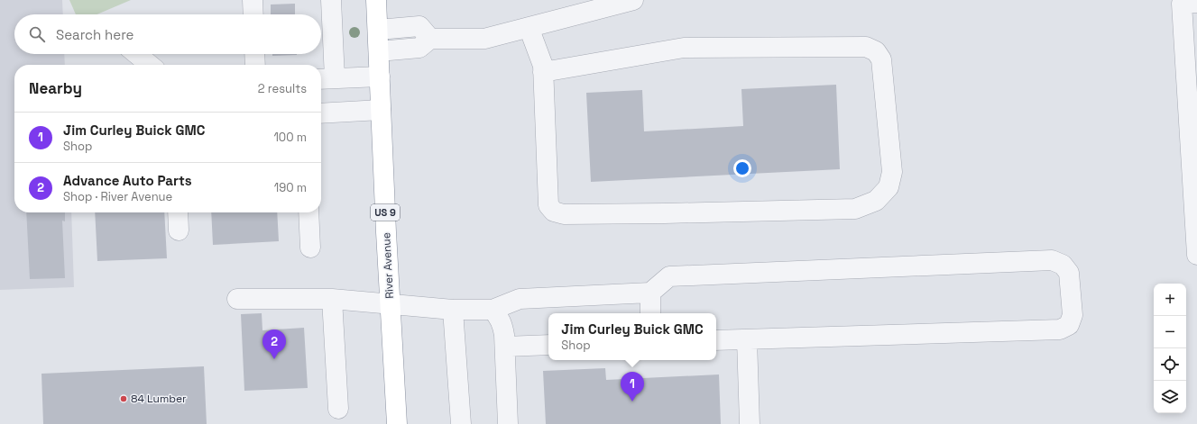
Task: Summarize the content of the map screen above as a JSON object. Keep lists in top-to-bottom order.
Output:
{
  "streets": {
    "highway": ["US 9", "River Avenue"]
  },
  "places": ["84 Lumber"],
  "page": {
    "search": "Search here",
    "heading": ["Nearby", "2 results"],
    "list": [
      {
        "mark": "1",
        "name": "Jim Curley Buick GMC",
        "note": "Shop",
        "value": "100 m"
      },
      {
        "mark": "2",
        "name": "Advance Auto Parts",
        "note": "Shop · River Avenue",
        "value": "190 m"
      }
    ],
    "map_buttons": ["+", "−"],
    "popup": ["Jim Curley Buick GMC", "Shop"],
    "pins": ["2", "1"]
  }
}
